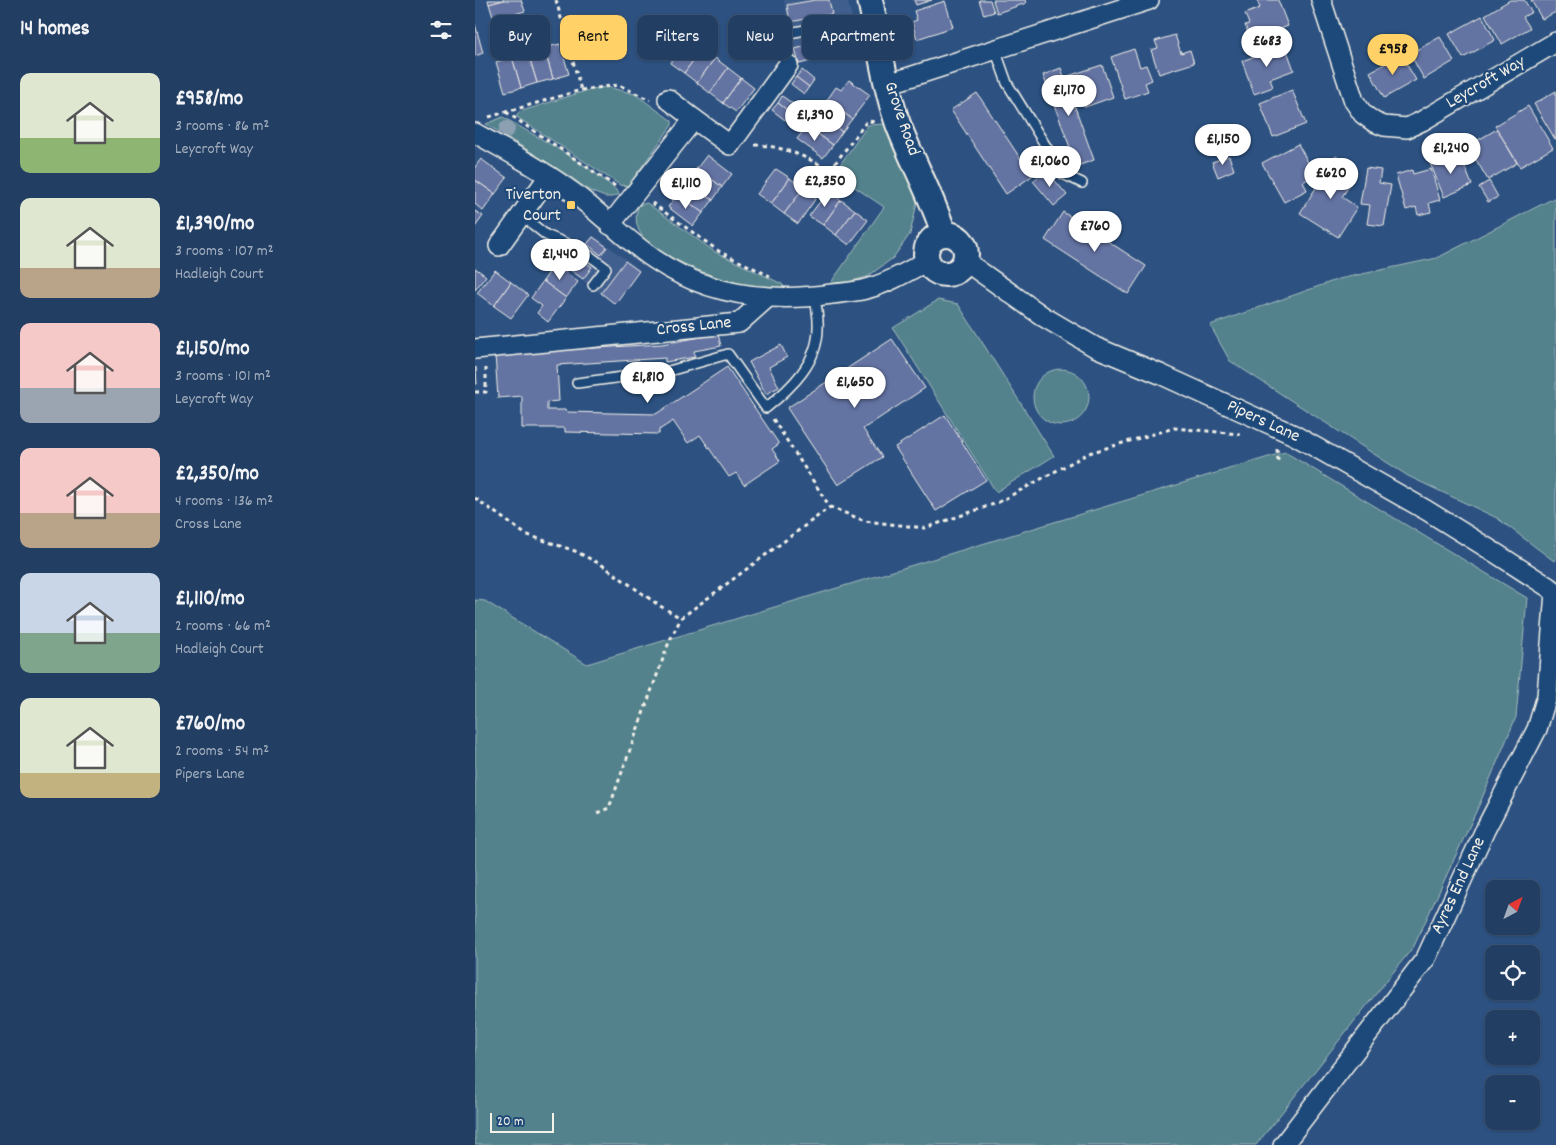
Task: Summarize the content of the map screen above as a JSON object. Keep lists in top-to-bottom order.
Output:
{
  "streets": {
    "street": [
      "Leycroft Way",
      "Grove Road",
      "Cross Lane",
      "Pipers Lane",
      "Ayres End Lane"
    ]
  },
  "crossings": [
    ["Grove Road", "Pipers Lane"],
    ["Pipers Lane", "Ayres End Lane"]
  ],
  "places": {
    "transit": ["Tiverton Court"]
  },
  "scale_bar": "20 m",
  "north": "top right",
  "page": {
    "heading": "14 homes",
    "chip": [
      "Buy",
      "Rent",
      "Filters",
      "New",
      "Apartment"
    ],
    "price": [
      "£683",
      "£958",
      "£1,170",
      "£1,390",
      "£1,150",
      "£1,240",
      "£1,060",
      "£620",
      "£2,350",
      "£1,110",
      "£760",
      "£1,440",
      "£1,810",
      "£1,650"
    ],
    "list": [
      {
        "name": "£958/mo",
        "note": "3 rooms · 86 m² · Leycroft Way"
      },
      {
        "name": "£1,390/mo",
        "note": "3 rooms · 107 m² · Hadleigh Court"
      },
      {
        "name": "£1,150/mo",
        "note": "3 rooms · 101 m² · Leycroft Way"
      },
      {
        "name": "£2,350/mo",
        "note": "4 rooms · 136 m² · Cross Lane"
      },
      {
        "name": "£1,110/mo",
        "note": "2 rooms · 66 m² · Hadleigh Court"
      },
      {
        "name": "£760/mo",
        "note": "2 rooms · 54 m² · Pipers Lane"
      }
    ],
    "map_buttons": ["+", "−"],
    "scale": "20 m"
  }
}
